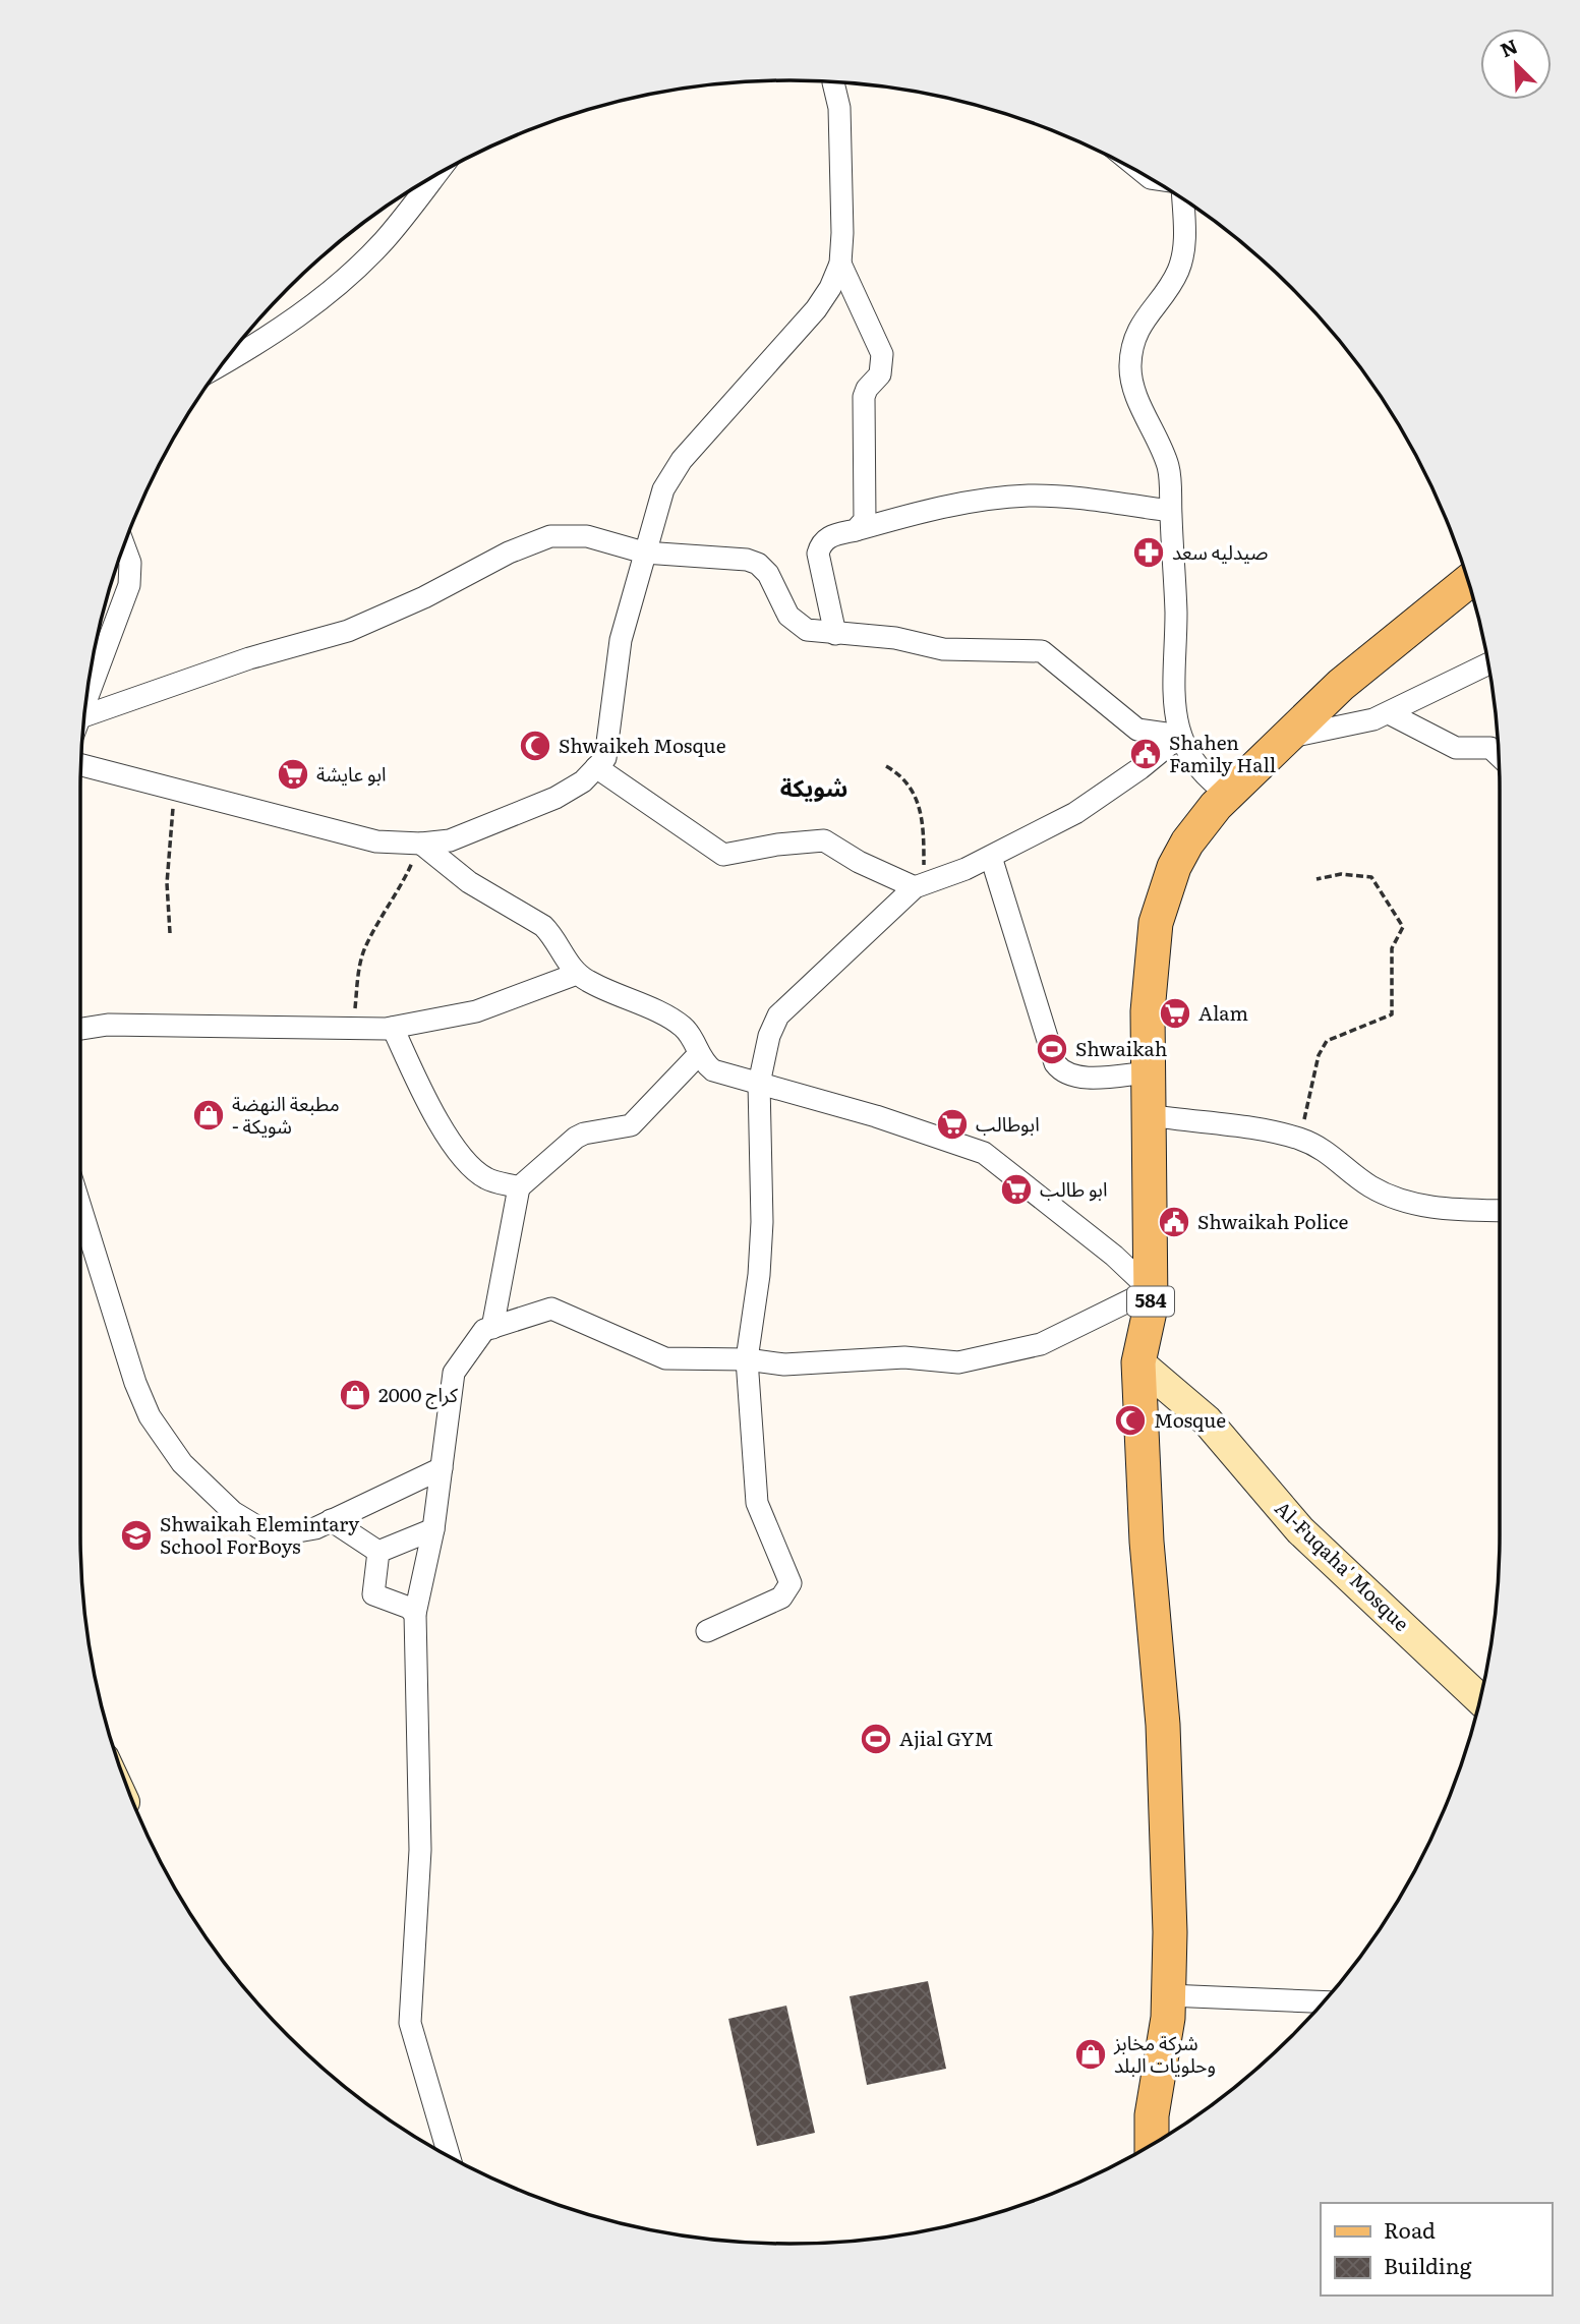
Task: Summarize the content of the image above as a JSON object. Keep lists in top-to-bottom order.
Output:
{
  "streets": {
    "main road": ["584"],
    "street": ["Al-Fuqaha' Mosque"]
  },
  "crossings": [
    ["584", "Al-Fuqaha' Mosque"]
  ],
  "districts": ["شويكة"],
  "places": {
    "pharmacy": ["صيدليه سعد"],
    "mosque": ["Shwaikeh Mosque", "Mosque"],
    "public building": ["Shahen Family Hall", "Shwaikah Police"],
    "supermarket": [
      "ابو عايشة",
      "Alam",
      "ابوطالب",
      "ابو طالب"
    ],
    "sports": ["Shwaikah", "Ajial GYM"],
    "shop": ["مطبعة النهضة - شويكة", "كراج 2000", "شركة مخابز وحلويات البلد"],
    "school or university": ["Shwaikah Elemintary School ForBoys"]
  },
  "legend": ["Road", "Building"],
  "north": "top left"
}
